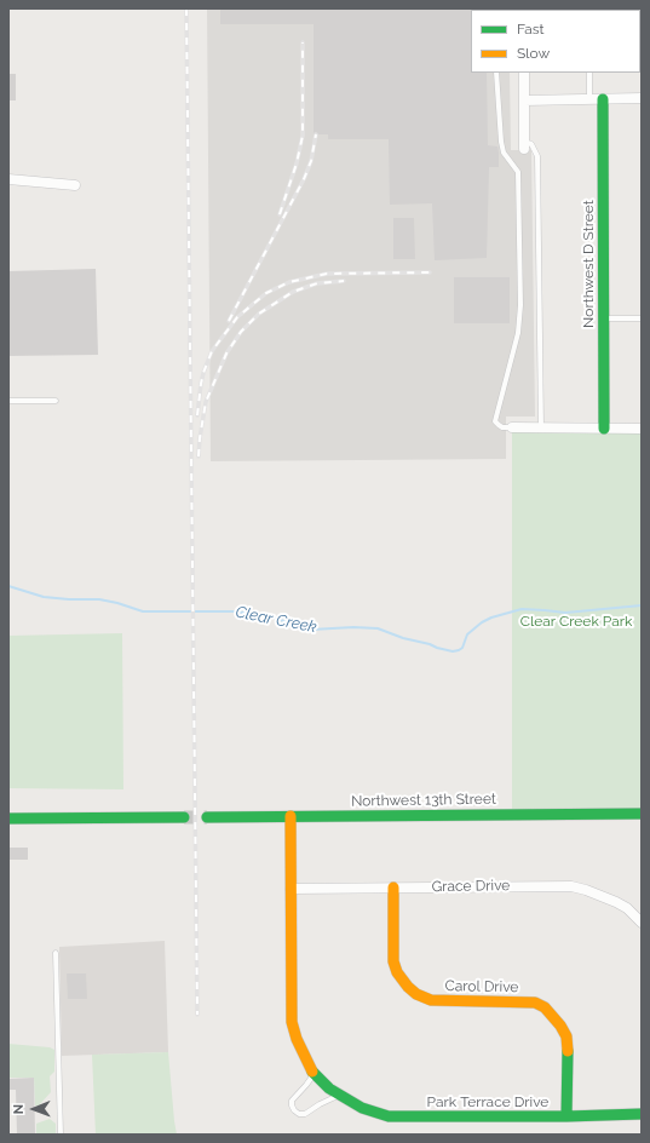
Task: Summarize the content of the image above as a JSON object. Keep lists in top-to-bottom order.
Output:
{
  "streets": {
    "street": [
      "Northwest D Street",
      "Northwest 13th Street",
      "Grace Drive",
      "Carol Drive",
      "Park Terrace Drive"
    ]
  },
  "crossings": [
    ["Northwest 13th Street", "Park Terrace Drive"],
    ["Grace Drive", "Carol Drive"],
    ["Grace Drive", "Park Terrace Drive"],
    ["Carol Drive", "Park Terrace Drive"]
  ],
  "water": ["Clear Creek"],
  "parks": ["Clear Creek Park"],
  "legend": ["Fast", "Slow"],
  "north": "left"
}
